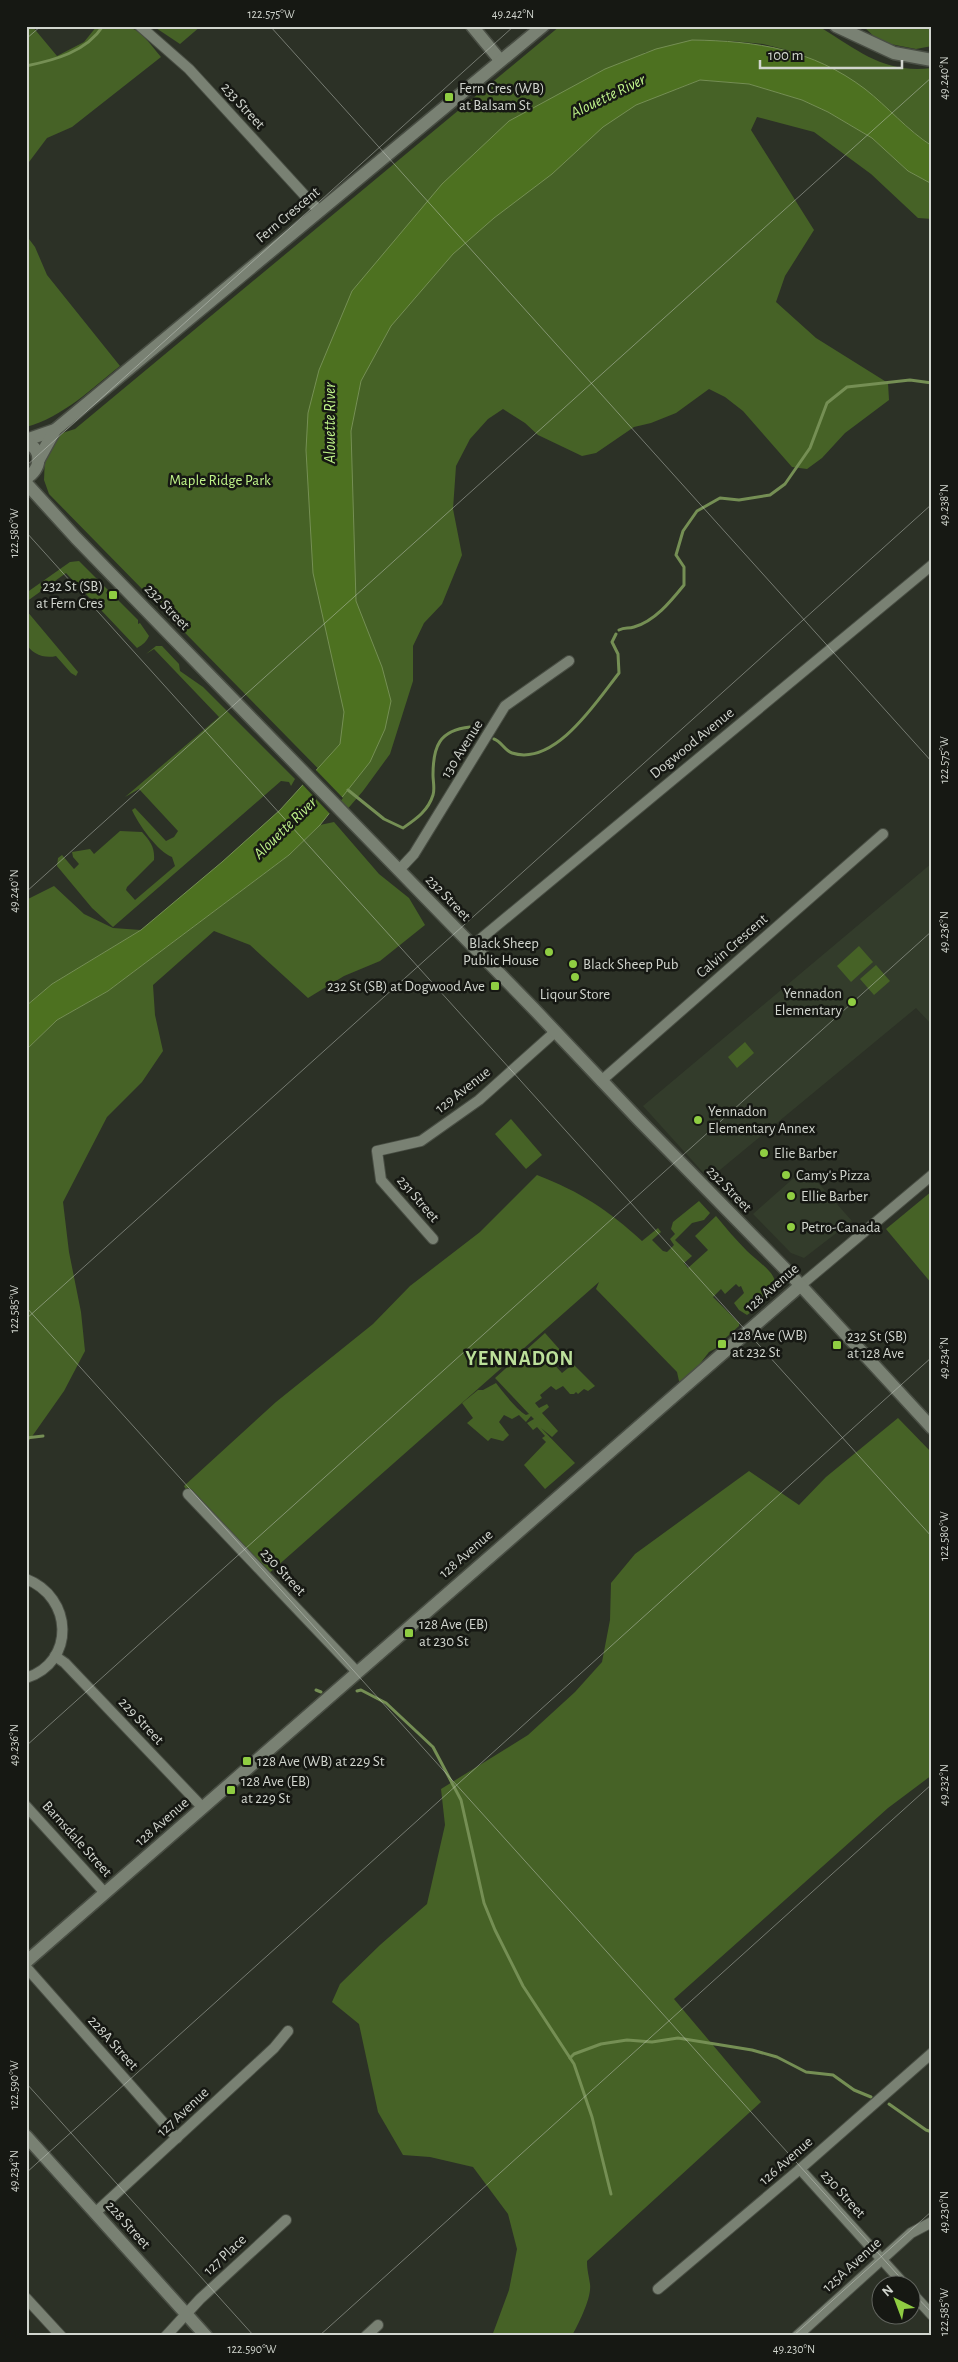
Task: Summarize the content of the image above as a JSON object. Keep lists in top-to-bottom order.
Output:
{
  "streets": {
    "street": [
      "233 Street",
      "Fern Crescent",
      "232 Street",
      "Dogwood Avenue",
      "130 Avenue",
      "Calvin Crescent",
      "129 Avenue",
      "231 Street",
      "128 Avenue",
      "230 Street",
      "229 Street",
      "Barnsdale Street",
      "228A Street",
      "127 Avenue",
      "126 Avenue",
      "228 Street",
      "127 Place",
      "125A Avenue"
    ]
  },
  "crossings": [
    ["233 Street", "Fern Crescent"],
    ["232 Street", "Dogwood Avenue"],
    ["232 Street", "130 Avenue"],
    ["232 Street", "Calvin Crescent"],
    ["232 Street", "129 Avenue"],
    ["232 Street", "128 Avenue"],
    ["129 Avenue", "231 Street"],
    ["128 Avenue", "230 Street"],
    ["128 Avenue", "229 Street"],
    ["128 Avenue", "Barnsdale Street"],
    ["230 Street", "126 Avenue"],
    ["230 Street", "125A Avenue"],
    ["228A Street", "127 Avenue"],
    ["127 Avenue", "228 Street"],
    ["228 Street", "127 Place"]
  ],
  "districts": ["YENNADON"],
  "water": ["Alouette River"],
  "parks": ["Maple Ridge Park"],
  "places": {
    "transit": [
      "Fern Cres (WB) at Balsam St",
      "232 St (SB) at Fern Cres",
      "232 St (SB) at Dogwood Ave",
      "128 Ave (WB) at 232 St",
      "232 St (SB) at 128 Ave",
      "128 Ave (EB) at 230 St",
      "128 Ave (WB) at 229 St",
      "128 Ave (EB) at 229 St"
    ],
    "other": [
      "Black Sheep Public House",
      "Black Sheep Pub",
      "Liqour Store",
      "Yennadon Elementary",
      "Yennadon Elementary Annex",
      "Elie Barber",
      "Camy's Pizza",
      "Ellie Barber",
      "Petro-Canada"
    ]
  },
  "scale_bar": "100 m",
  "north": "top left",
  "coordinates": [
    "122.575°W",
    "49.242°N",
    "49.240°N",
    "49.238°N",
    "122.580°W",
    "49.236°N",
    "122.585°W",
    "49.234°N",
    "49.232°N",
    "122.590°W",
    "49.230°N"
  ]
}
